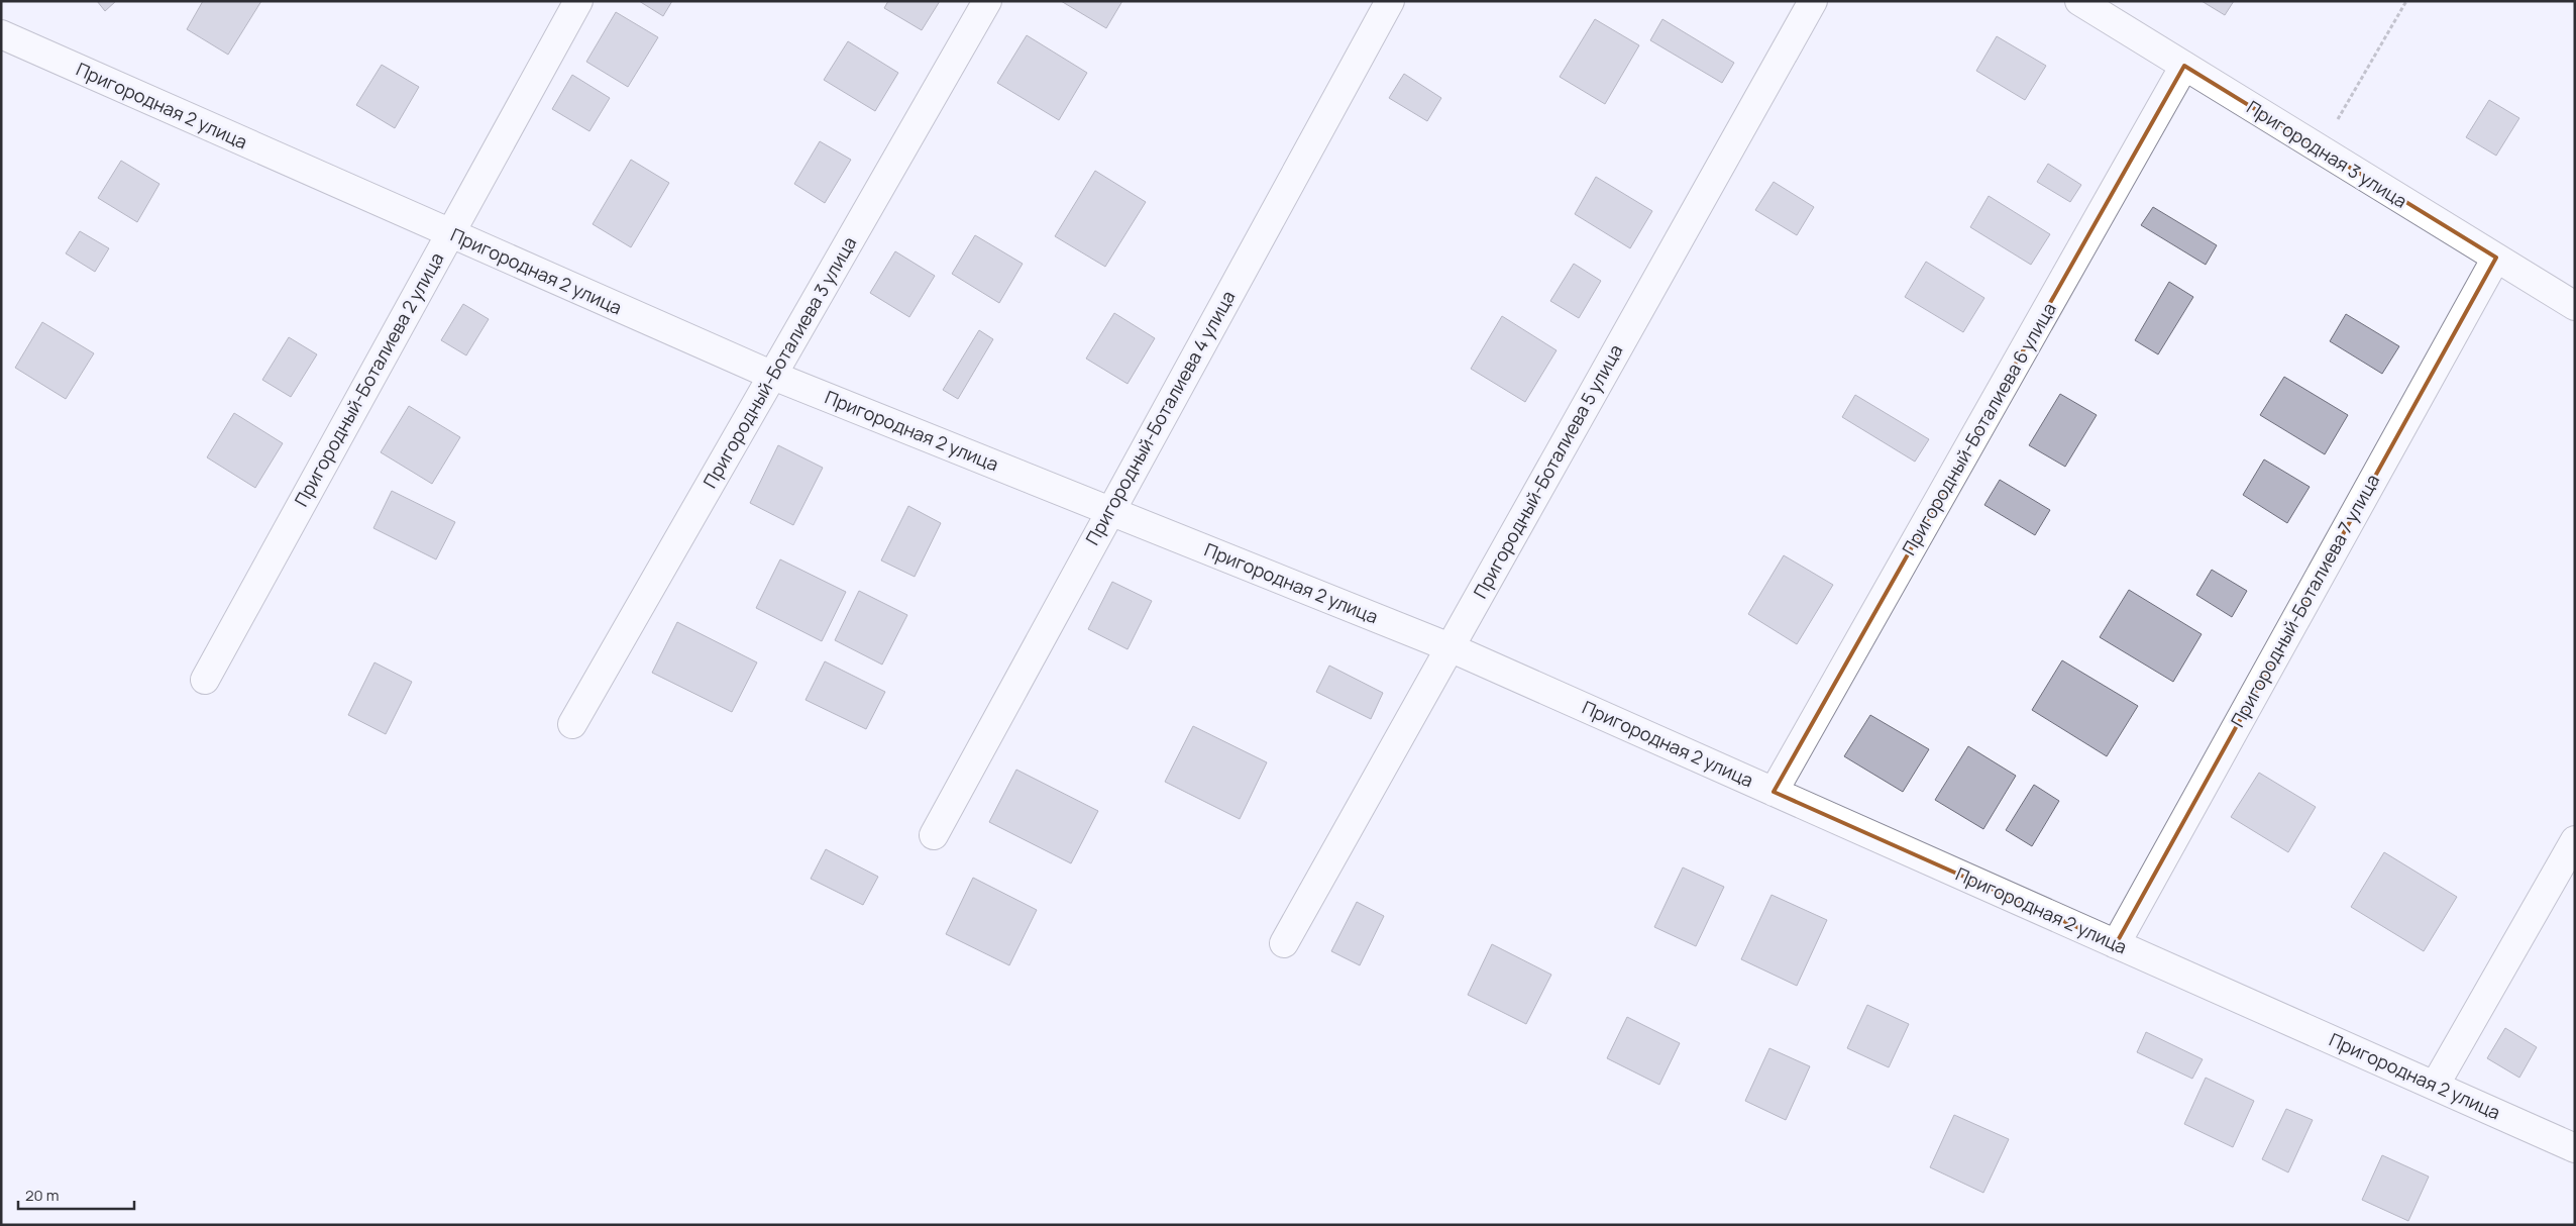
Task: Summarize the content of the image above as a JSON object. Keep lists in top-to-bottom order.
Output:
{
  "streets": {
    "street": [
      "Пригородная 2 улица",
      "Пригородная 3 улица",
      "Пригородный-Боталиева 3 улица",
      "Пригородный-Боталиева 2 улица",
      "Пригородный-Боталиева 4 улица",
      "Пригородный-Боталиева 6 улица",
      "Пригородный-Боталиева 5 улица",
      "Пригородный-Боталиева 7 улица"
    ]
  },
  "crossings": [
    ["Пригородная 2 улица", "Пригородный-Боталиева 3 улица"],
    ["Пригородная 2 улица", "Пригородный-Боталиева 2 улица"],
    ["Пригородная 2 улица", "Пригородный-Боталиева 4 улица"],
    ["Пригородная 2 улица", "Пригородный-Боталиева 6 улица"],
    ["Пригородная 2 улица", "Пригородный-Боталиева 5 улица"],
    ["Пригородная 2 улица", "Пригородный-Боталиева 7 улица"],
    ["Пригородная 3 улица", "Пригородный-Боталиева 6 улица"],
    ["Пригородная 3 улица", "Пригородный-Боталиева 7 улица"]
  ],
  "scale_bar": "20 m"
}
